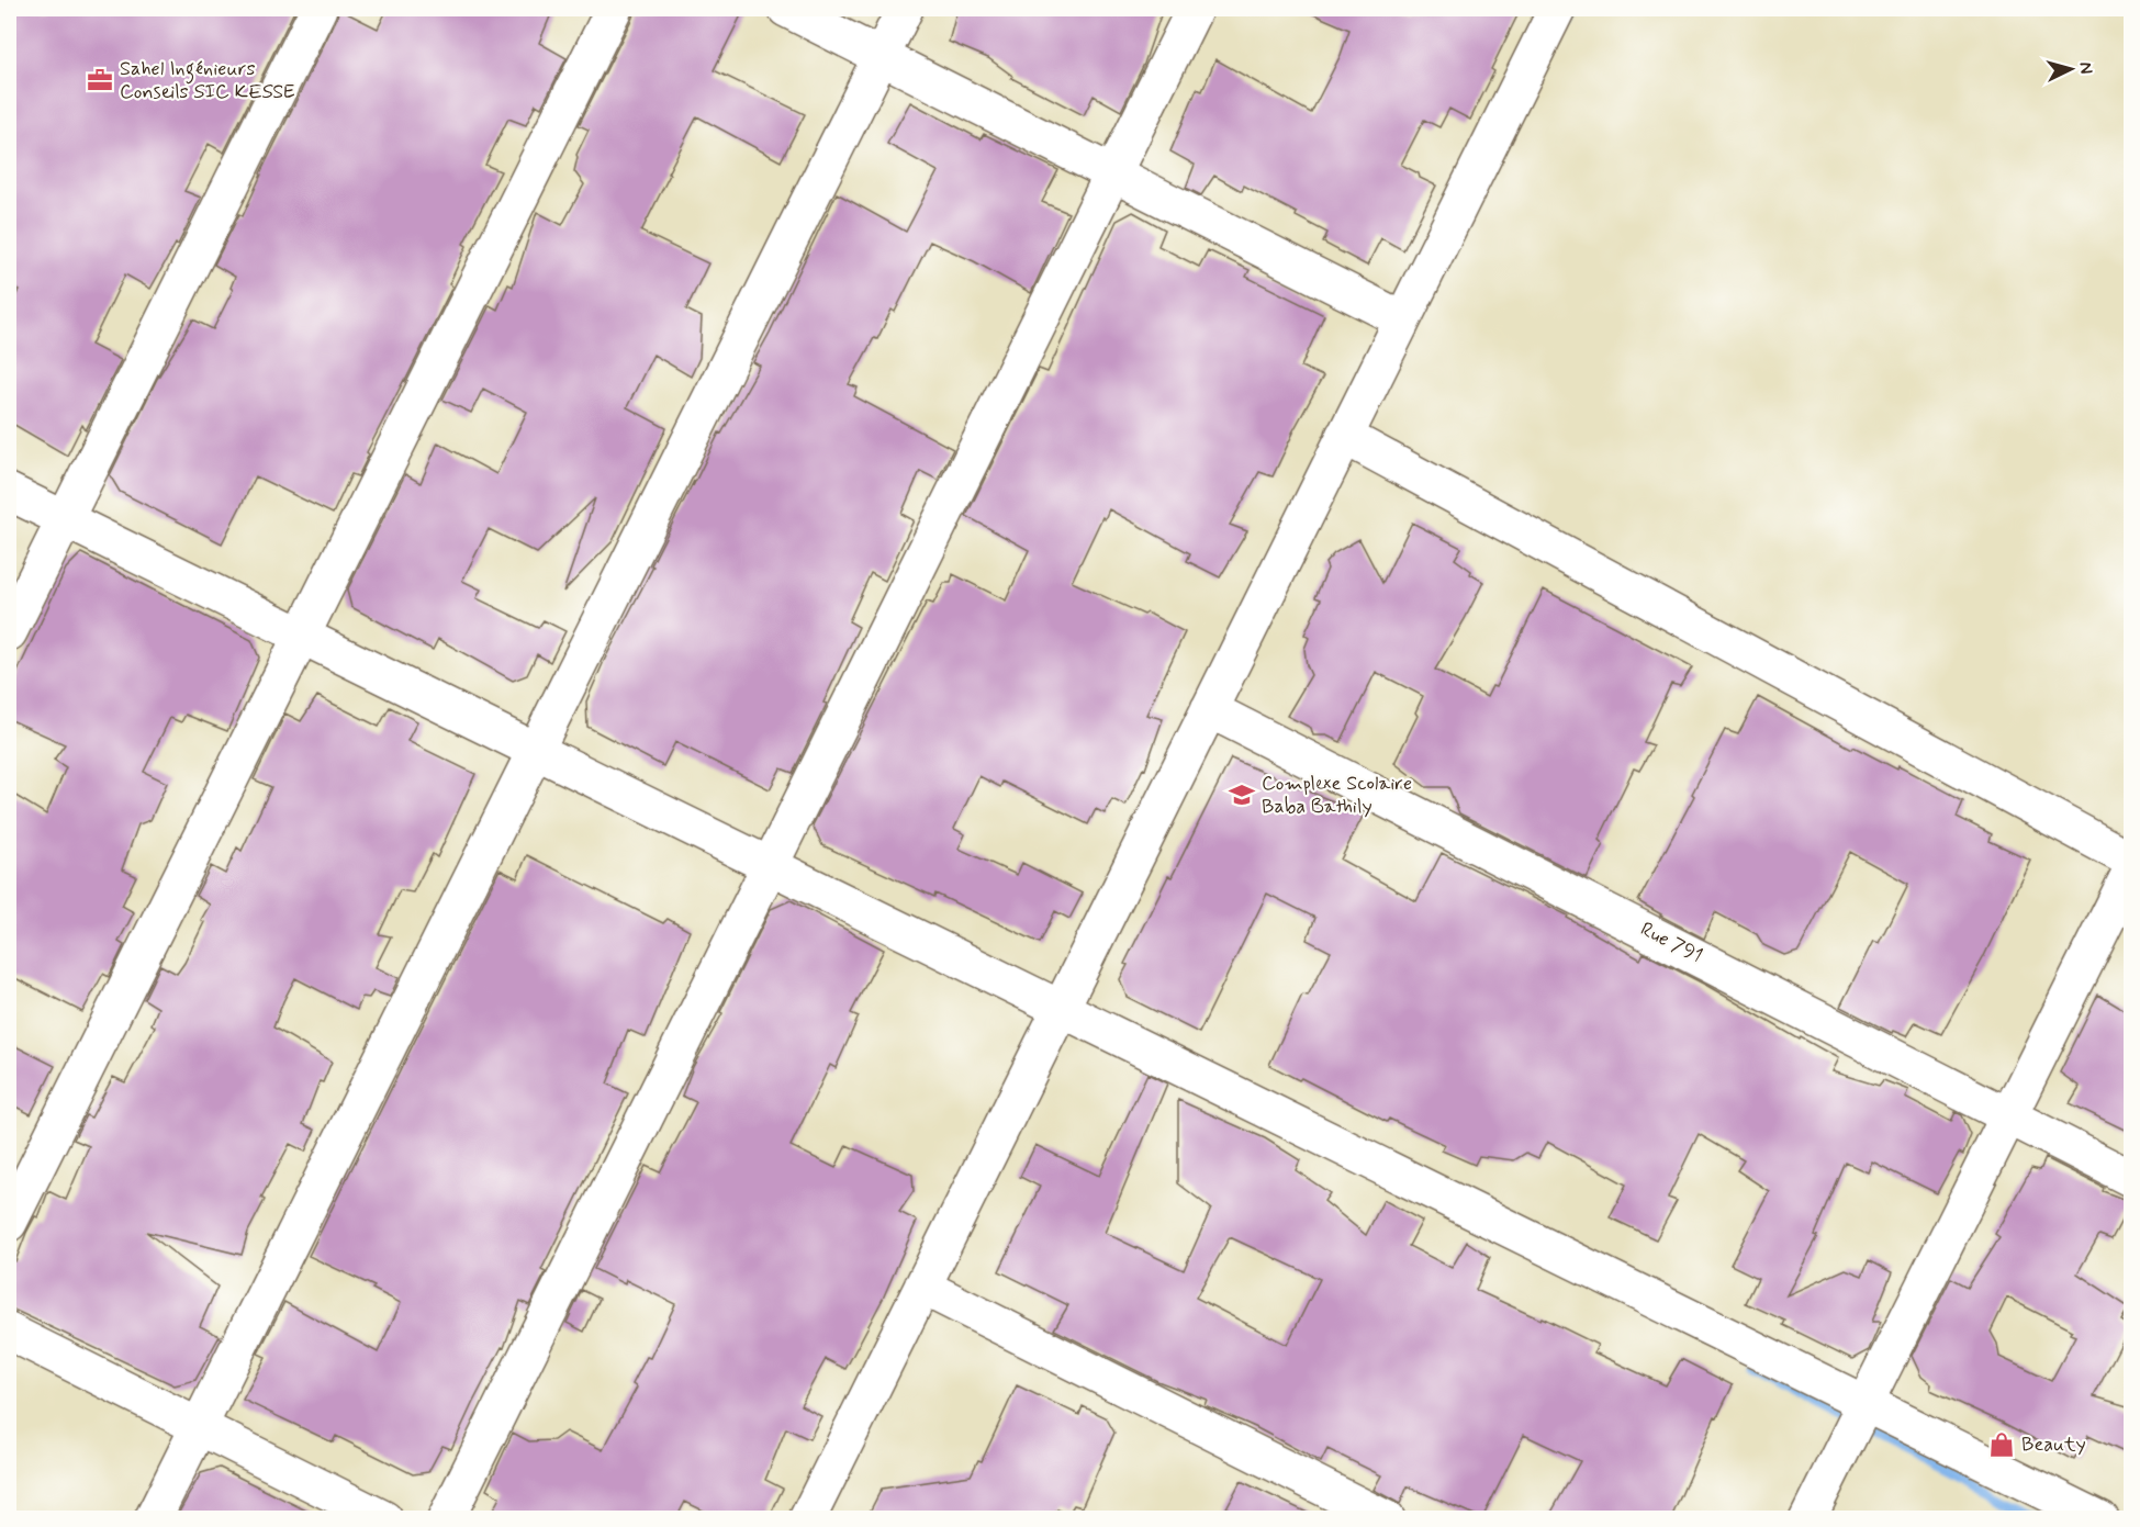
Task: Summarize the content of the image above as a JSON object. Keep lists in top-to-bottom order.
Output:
{
  "streets": {
    "street": ["Rue 791"]
  },
  "places": {
    "office": ["Sahel Ingénieurs Conseils SIC KESSE"],
    "school or university": ["Complexe Scolaire Baba Bathily"],
    "shop": ["Beauty"]
  },
  "north": "right"
}
